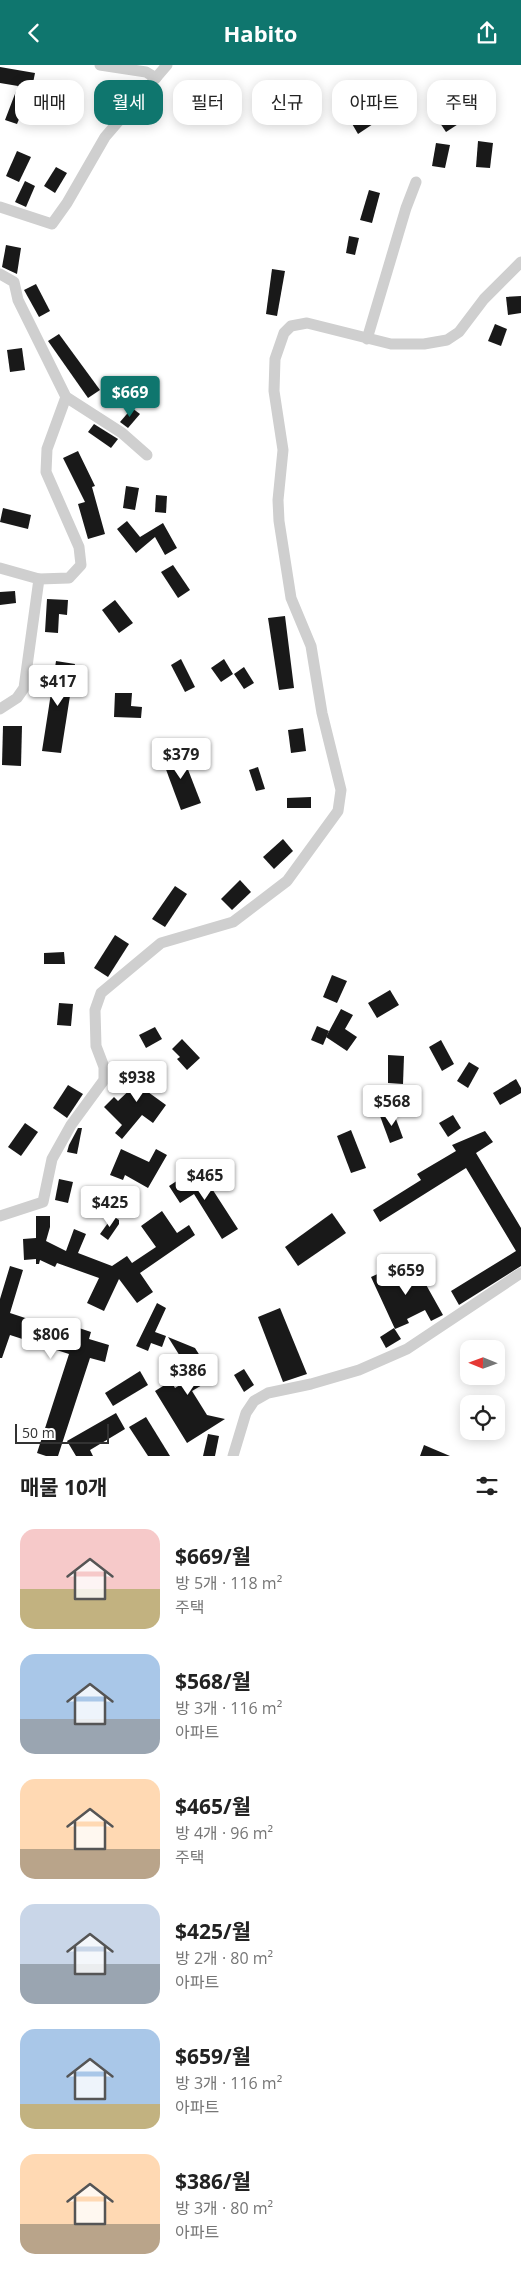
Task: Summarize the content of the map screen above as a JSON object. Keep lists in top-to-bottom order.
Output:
{
  "scale_bar": "50 m",
  "north": "left",
  "page": {
    "header": "Habito",
    "chip": [
      "매매",
      "월세",
      "필터",
      "신규",
      "아파트",
      "주택"
    ],
    "price": [
      "$669",
      "$417",
      "$379",
      "$938",
      "$568",
      "$465",
      "$425",
      "$659",
      "$806",
      "$386"
    ],
    "scale": "50 m",
    "heading": "매물 10개",
    "list": [
      {
        "name": "$669/월",
        "note": "방 5개 · 118 m² · 주택"
      },
      {
        "name": "$568/월",
        "note": "방 3개 · 116 m² · 아파트"
      },
      {
        "name": "$465/월",
        "note": "방 4개 · 96 m² · 주택"
      },
      {
        "name": "$425/월",
        "note": "방 2개 · 80 m² · 아파트"
      },
      {
        "name": "$659/월",
        "note": "방 3개 · 116 m² · 아파트"
      },
      {
        "name": "$386/월",
        "note": "방 3개 · 80 m² · 아파트"
      }
    ]
  }
}
